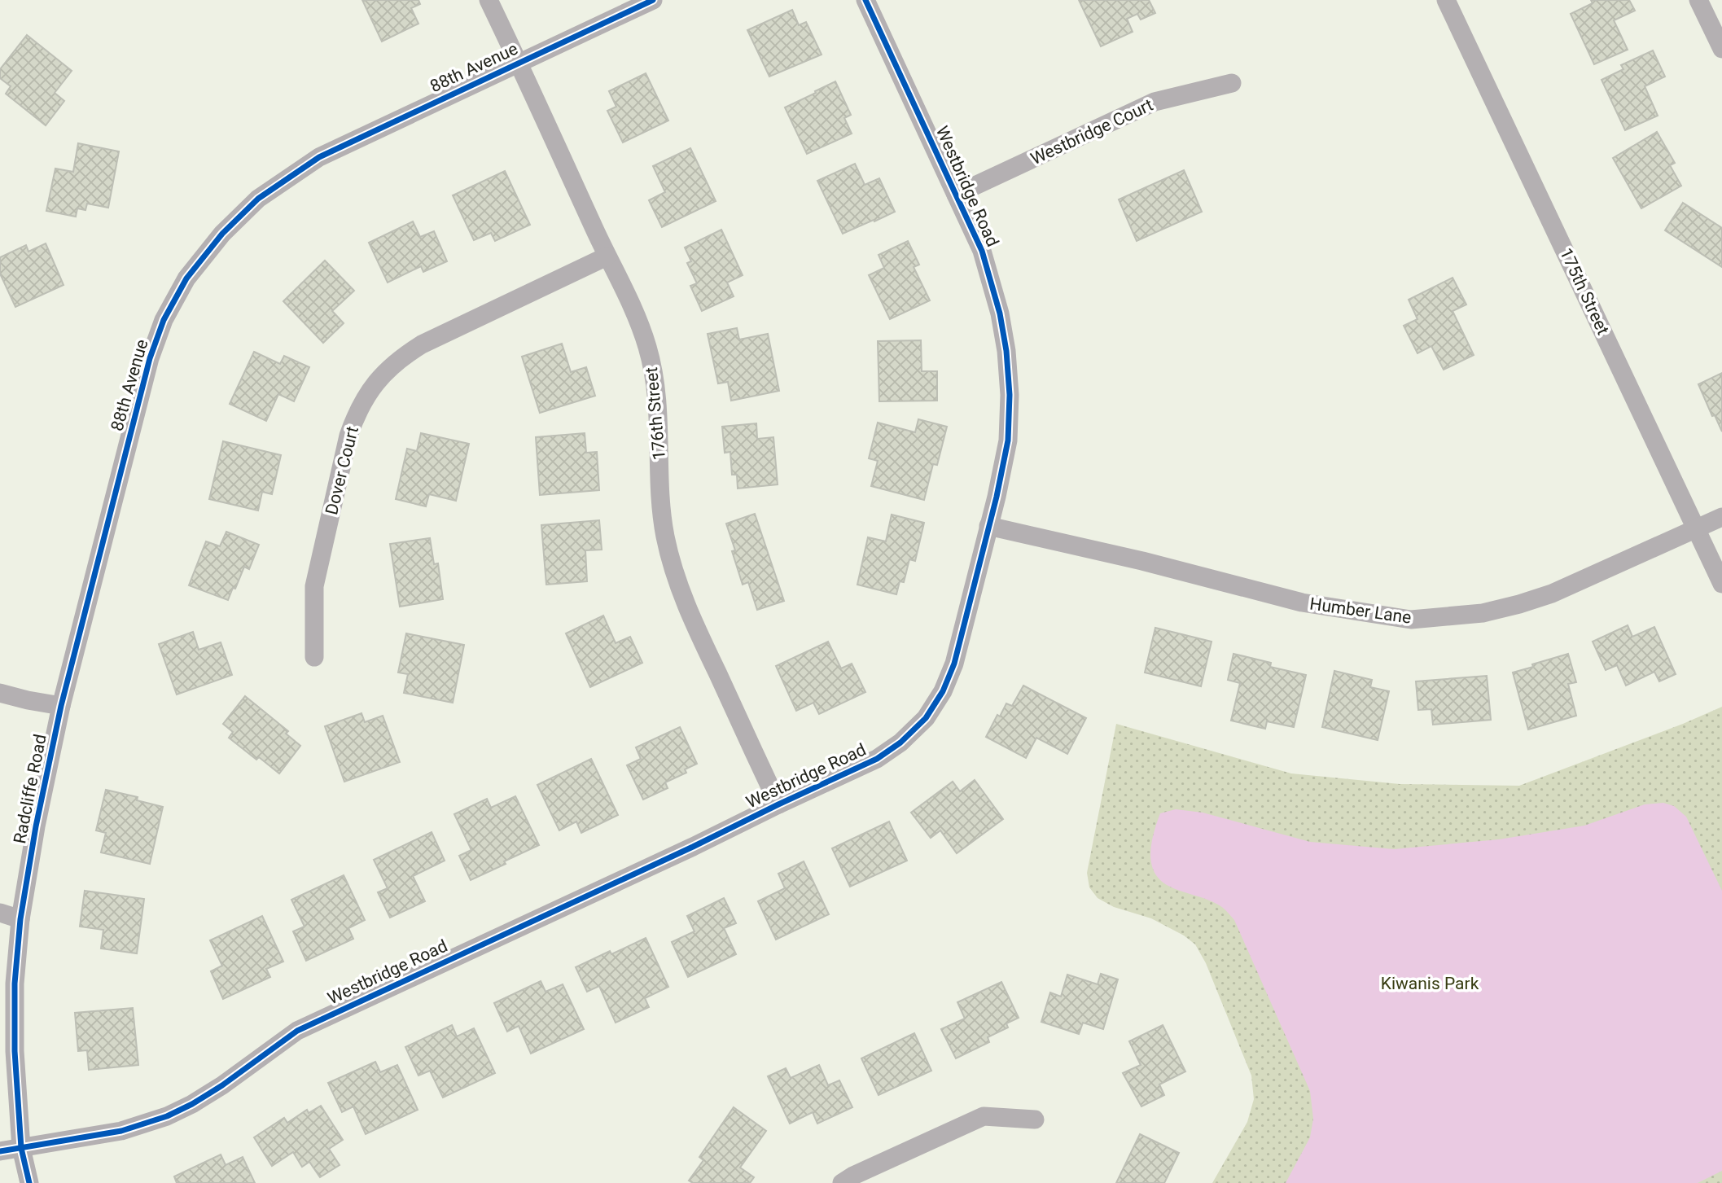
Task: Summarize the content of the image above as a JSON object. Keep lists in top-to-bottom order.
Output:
{
  "streets": {
    "street": [
      "88th Avenue",
      "Westbridge Court",
      "Westbridge Road",
      "175th Street",
      "176th Street",
      "Dover Court",
      "Humber Lane",
      "Radcliffe Road"
    ]
  },
  "crossings": [
    ["88th Avenue", "176th Street"],
    ["88th Avenue", "Radcliffe Road"],
    ["Westbridge Court", "Westbridge Road"],
    ["Westbridge Road", "176th Street"],
    ["Westbridge Road", "Humber Lane"],
    ["Westbridge Road", "Radcliffe Road"],
    ["175th Street", "Humber Lane"],
    ["176th Street", "Dover Court"]
  ],
  "parks": ["Kiwanis Park"]
}
